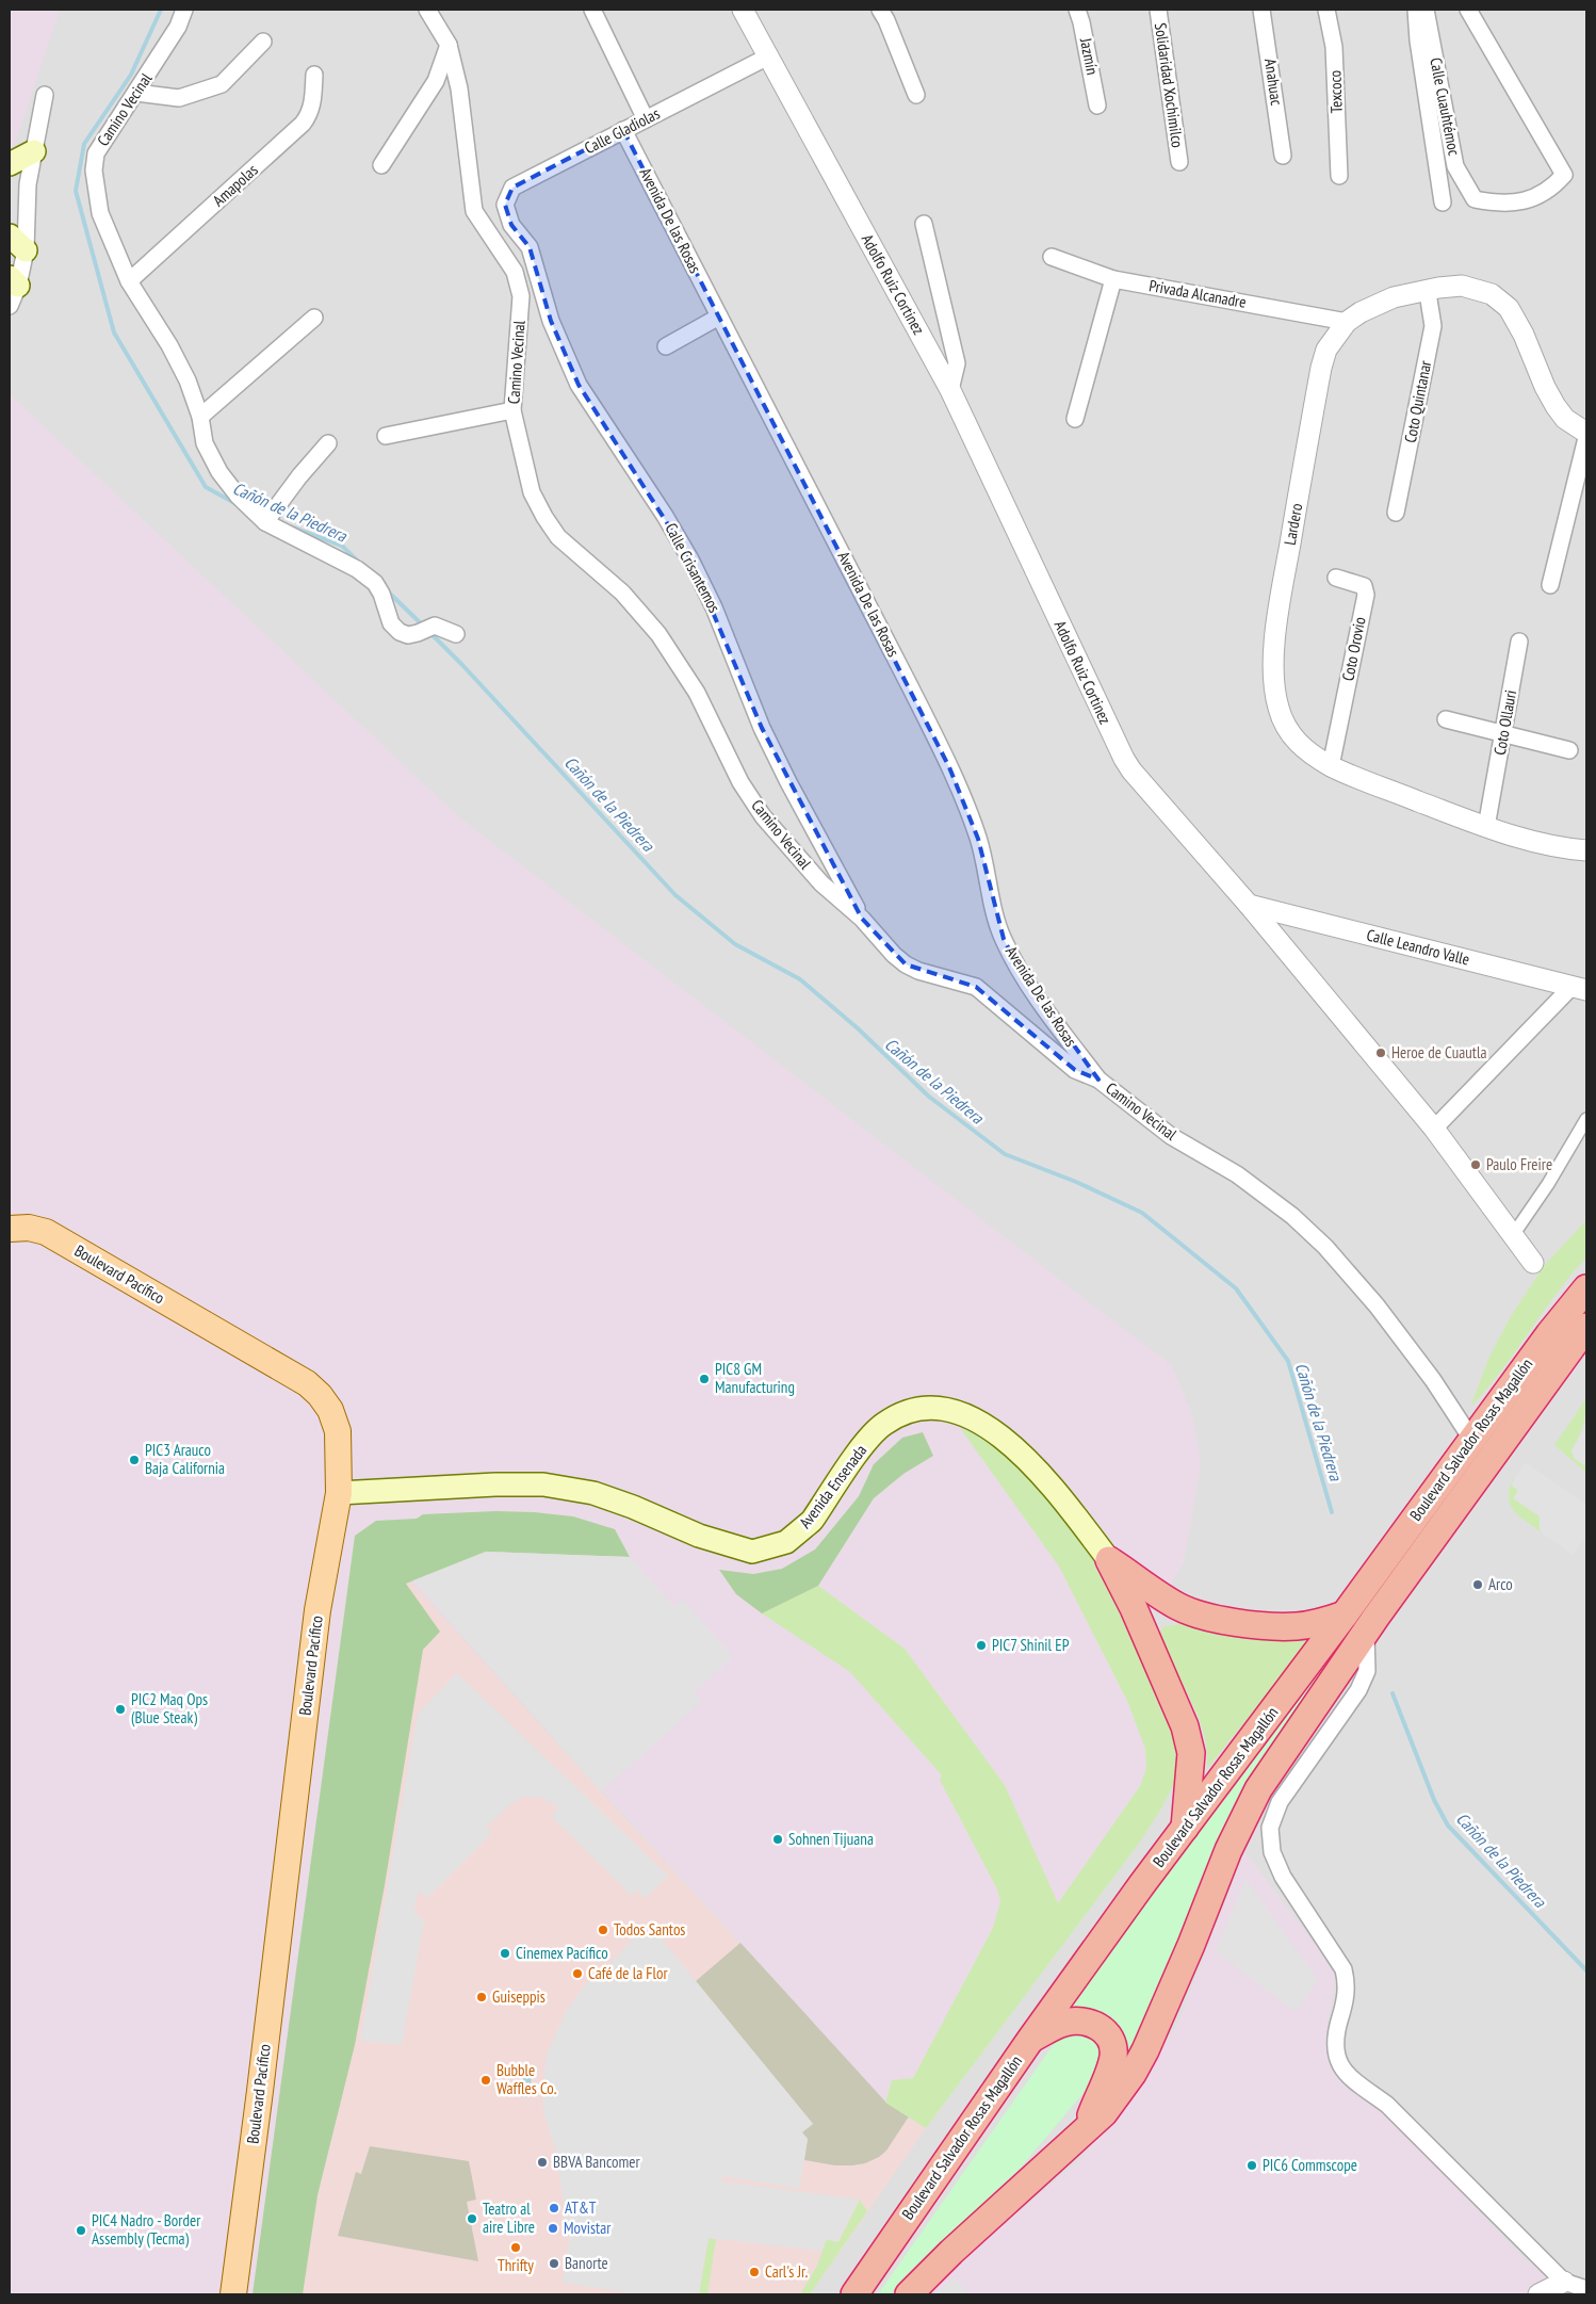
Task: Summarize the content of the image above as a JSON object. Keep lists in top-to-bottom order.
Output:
{
  "streets": {
    "highway": ["Boulevard Salvador Rosas Magallón"],
    "main road": ["Boulevard Pacífico", "Avenida Ensenada"],
    "street": [
      "Jazmín",
      "Anahuac",
      "Solidaridad Xochimilco",
      "Texcoco",
      "Calle Cuauhtémoc",
      "Camino Vecinal",
      "Calle Gladiolas",
      "Amapolas",
      "Avenida De las Rosas",
      "Adolfo Ruiz Cortinez",
      "Privada Alcanadre",
      "Coto Quintanar",
      "Lardero",
      "Calle Crisantemos",
      "Coto Orovio",
      "Coto Ollauri",
      "Calle Leandro Valle"
    ]
  },
  "crossings": [
    ["Camino Vecinal", "Amapolas"],
    ["Camino Vecinal", "Avenida De las Rosas"],
    ["Camino Vecinal", "Calle Crisantemos"],
    ["Camino Vecinal", "Boulevard Salvador Rosas Magallón"],
    ["Calle Gladiolas", "Avenida De las Rosas"],
    ["Calle Gladiolas", "Adolfo Ruiz Cortinez"],
    ["Calle Gladiolas", "Calle Crisantemos"],
    ["Adolfo Ruiz Cortinez", "Calle Leandro Valle"],
    ["Privada Alcanadre", "Lardero"],
    ["Coto Quintanar", "Lardero"],
    ["Lardero", "Coto Orovio"],
    ["Lardero", "Coto Ollauri"],
    ["Boulevard Pacífico", "Avenida Ensenada"]
  ],
  "water": ["Cañón de la Piedrera"],
  "places": [
    "Heroe de Cuautla",
    "Paulo Freire",
    "PIC8 GM Manufacturing",
    "PIC3 Arauco Baja California",
    "Arco",
    "PIC7 Shinil EP",
    "PIC2 Maq Ops (Blue Steak)",
    "Sohnen Tijuana",
    "Todos Santos",
    "Cinemex Pacífico",
    "Café de la Flor",
    "Guiseppis",
    "Bubble Waffles Co.",
    "BBVA Bancomer",
    "PIC6 Commscope",
    "AT&T",
    "Teatro al aire Libre",
    "Movistar",
    "PIC4 Nadro - Border Assembly (Tecma)",
    "Thrifty",
    "Banorte",
    "Carl's Jr."
  ]
}
